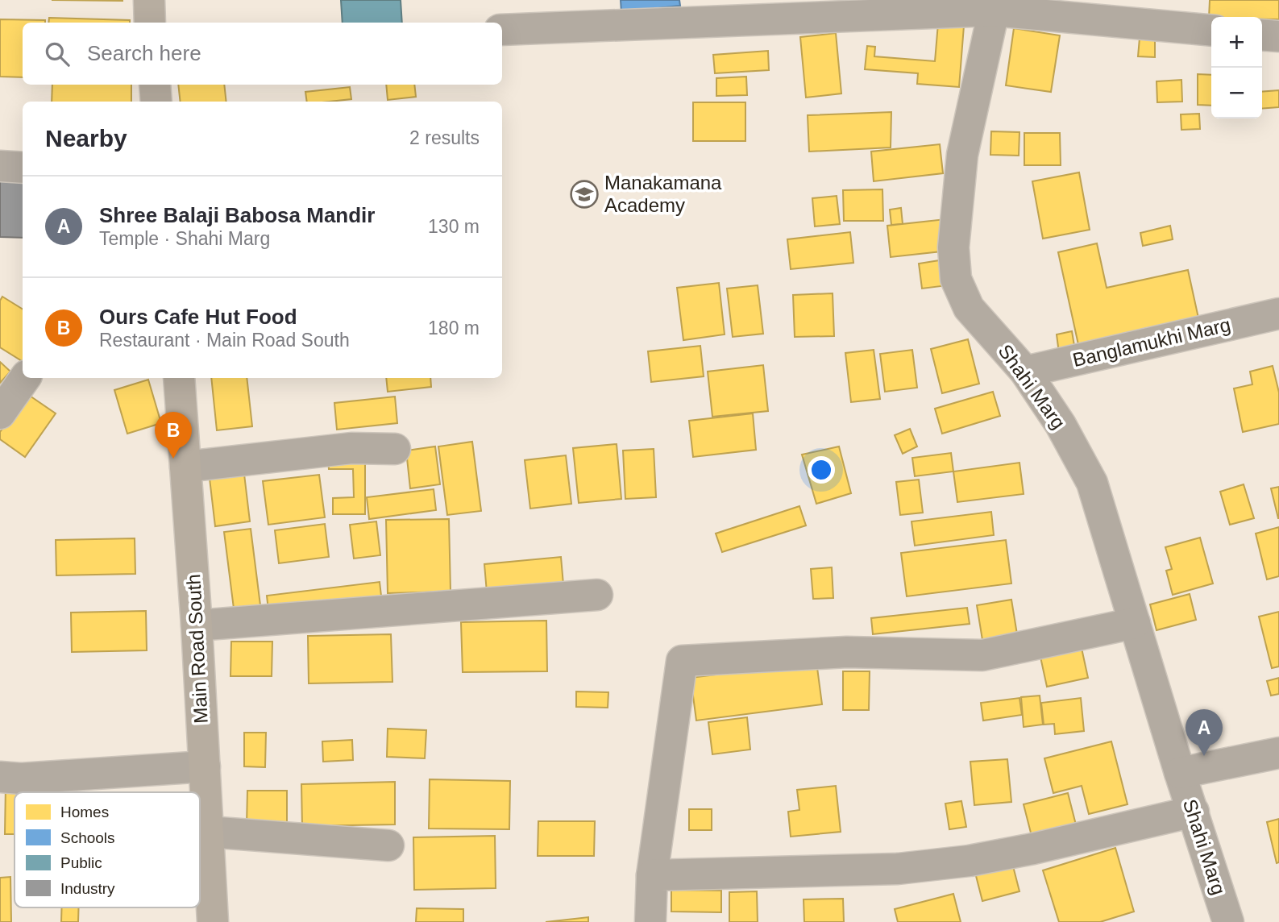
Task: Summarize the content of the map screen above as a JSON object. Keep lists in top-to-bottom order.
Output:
{
  "streets": {
    "main road": ["Main Road South"],
    "street": ["Banglamukhi Marg", "Shahi Marg"]
  },
  "crossings": [
    ["Banglamukhi Marg", "Shahi Marg"]
  ],
  "places": {
    "school or university": ["Manakamana Academy"]
  },
  "legend": [
    "Homes",
    "Schools",
    "Public",
    "Industry"
  ],
  "page": {
    "map_buttons": ["+", "−"],
    "search": "Search here",
    "heading": ["Nearby", "2 results"],
    "list": [
      {
        "mark": "A",
        "name": "Shree Balaji Babosa Mandir",
        "note": "Temple · Shahi Marg",
        "value": "130 m"
      },
      {
        "mark": "B",
        "name": "Ours Cafe Hut Food",
        "note": "Restaurant · Main Road South",
        "value": "180 m"
      }
    ],
    "pins": ["B", "A"]
  }
}
